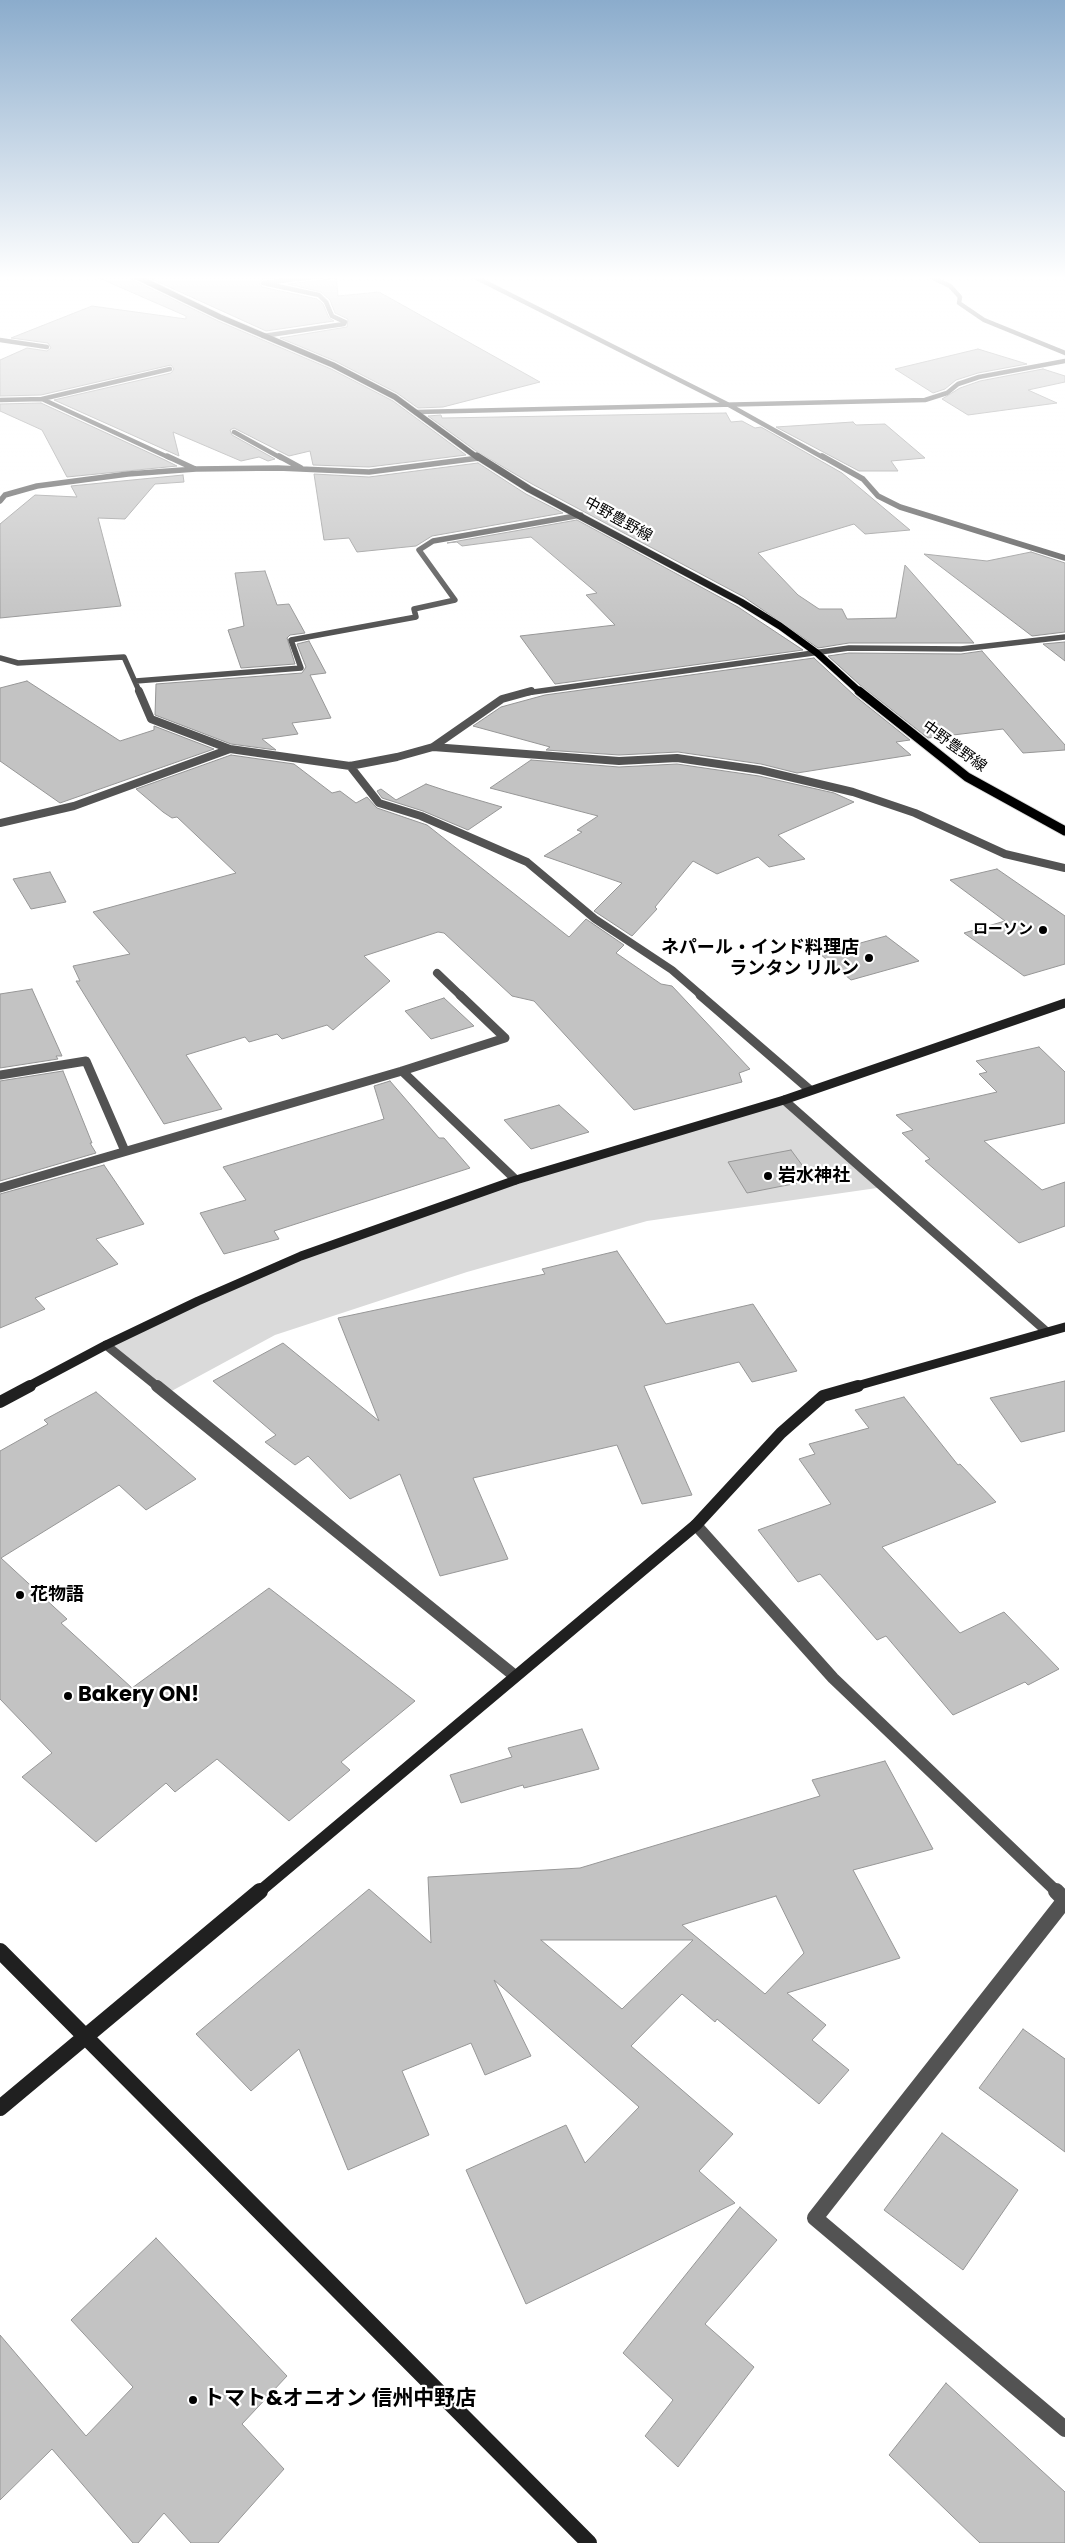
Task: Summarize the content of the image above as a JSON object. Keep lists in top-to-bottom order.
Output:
{
  "streets": {
    "main road": ["中野豊野線"]
  },
  "places": [
    "ローソン",
    "ネパール・インド料理店 ランタン リルン",
    "岩水神社",
    "花物語",
    "Bakery ON!",
    "トマト&オニオン 信州中野店"
  ]
}
